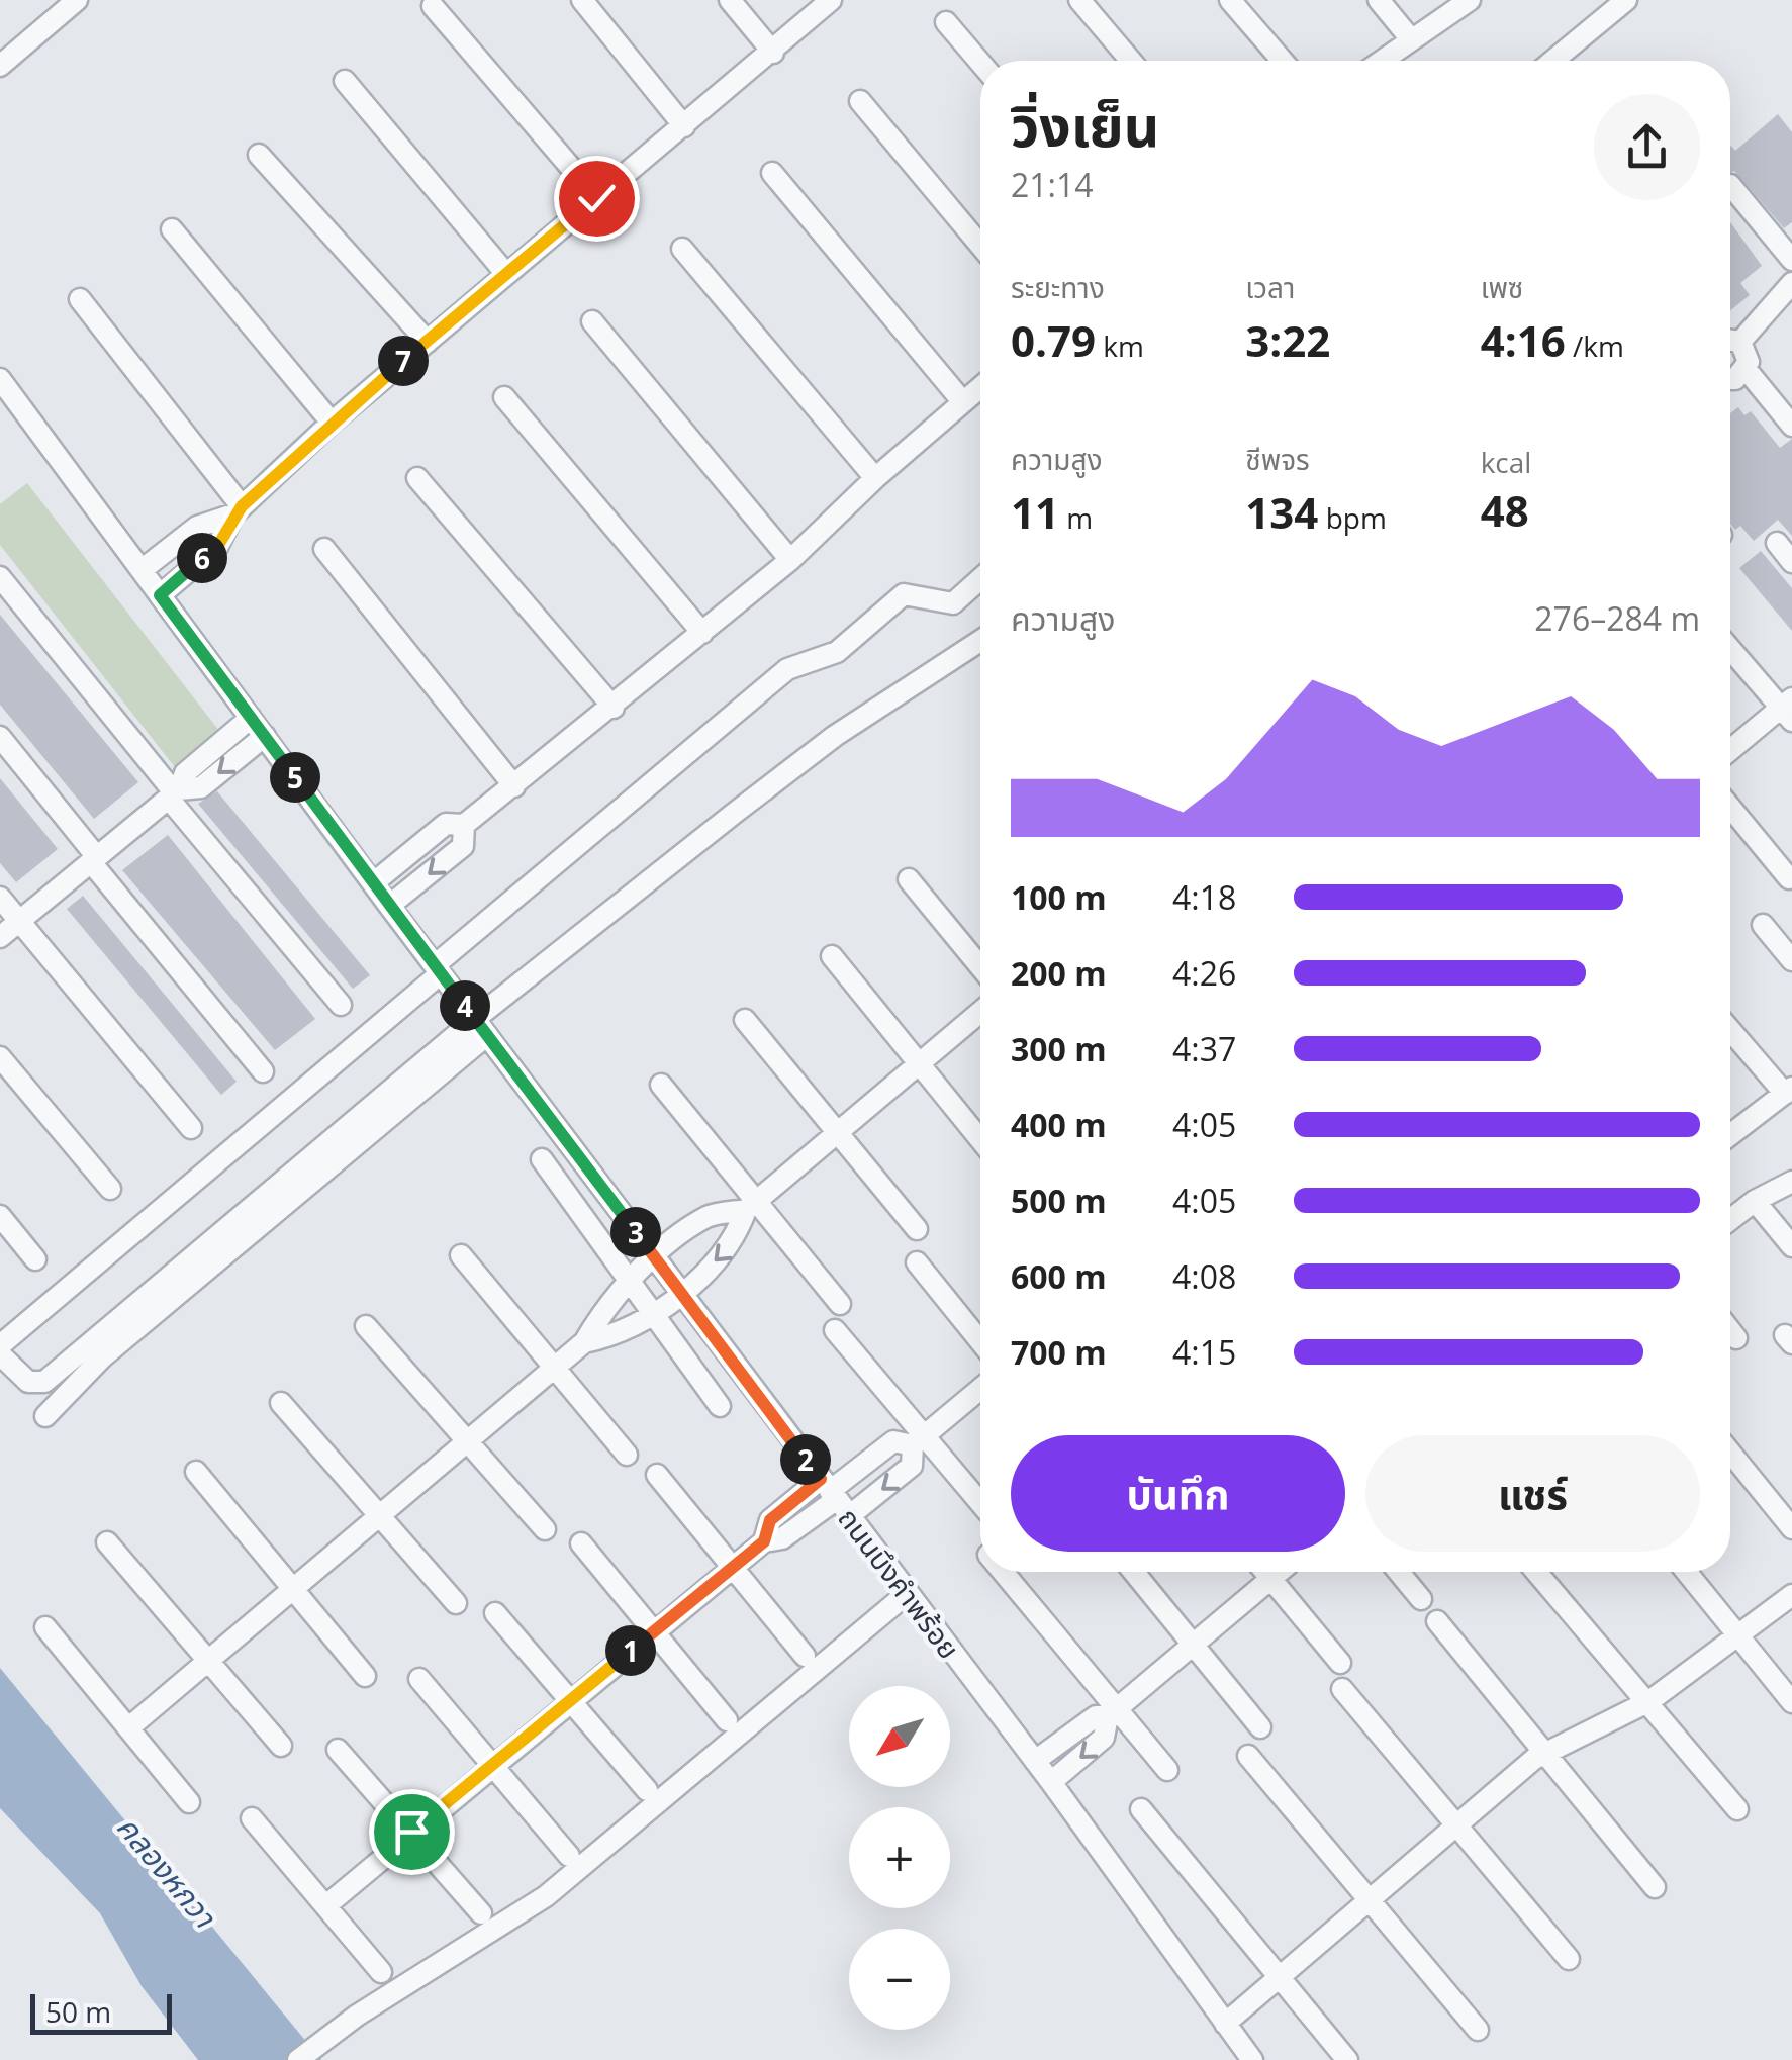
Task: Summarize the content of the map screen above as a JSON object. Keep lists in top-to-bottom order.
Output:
{
  "streets": {
    "street": ["ถนนบึงคำพร้อย"]
  },
  "water": ["คลองหกวา"],
  "scale_bar": "50 m",
  "north": "bottom left",
  "page": {
    "heading": ["วิ่งเย็น", "21:14"],
    "stats": [
      ["ระยะทาง", "0.79 km"],
      ["เวลา", "3:22"],
      ["เพซ", "4:16 /km"],
      ["ความสูง", "11 m"],
      ["ชีพจร", "134 bpm"],
      ["kcal", "48"]
    ],
    "pins": [
      "7",
      "6",
      "5",
      "4",
      "3",
      "2",
      "1"
    ],
    "chart": ["ความสูง", "276–284 m"],
    "list": [
      {
        "name": "100 m",
        "note": "4:18"
      },
      {
        "name": "200 m",
        "note": "4:26"
      },
      {
        "name": "300 m",
        "note": "4:37"
      },
      {
        "name": "400 m",
        "note": "4:05"
      },
      {
        "name": "500 m",
        "note": "4:05"
      },
      {
        "name": "600 m",
        "note": "4:08"
      },
      {
        "name": "700 m",
        "note": "4:15"
      }
    ],
    "buttons": ["บันทึก", "แชร์"],
    "map_buttons": ["+", "−"],
    "scale": "50 m"
  }
}
